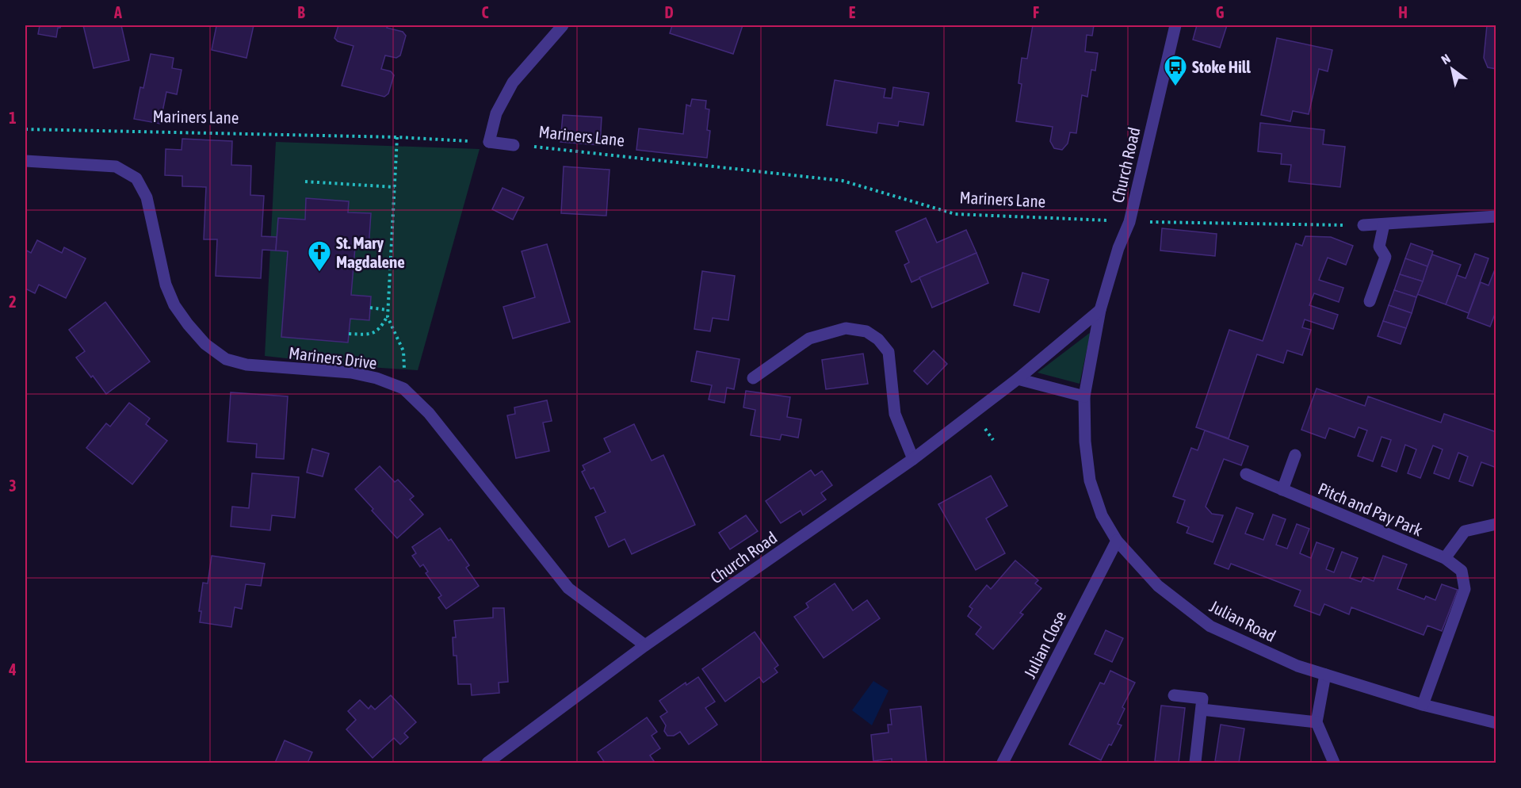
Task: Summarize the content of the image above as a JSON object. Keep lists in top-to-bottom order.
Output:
{
  "streets": {
    "street": [
      "Mariners Lane",
      "Church Road",
      "Mariners Drive",
      "Pitch and Pay Park",
      "Julian Road",
      "Julian Close"
    ]
  },
  "crossings": [
    ["Mariners Lane", "Church Road"],
    ["Church Road", "Mariners Drive"],
    ["Church Road", "Julian Road"],
    ["Pitch and Pay Park", "Julian Road"],
    ["Julian Road", "Julian Close"]
  ],
  "places": {
    "bus stop": ["Stoke Hill"],
    "church": ["St. Mary Magdalene"]
  },
  "north": "top left",
  "grid": {
    "columns": [
      "A",
      "B",
      "C",
      "D",
      "E",
      "F",
      "G",
      "H"
    ],
    "rows": [
      "1",
      "2",
      "3",
      "4"
    ]
  }
}
